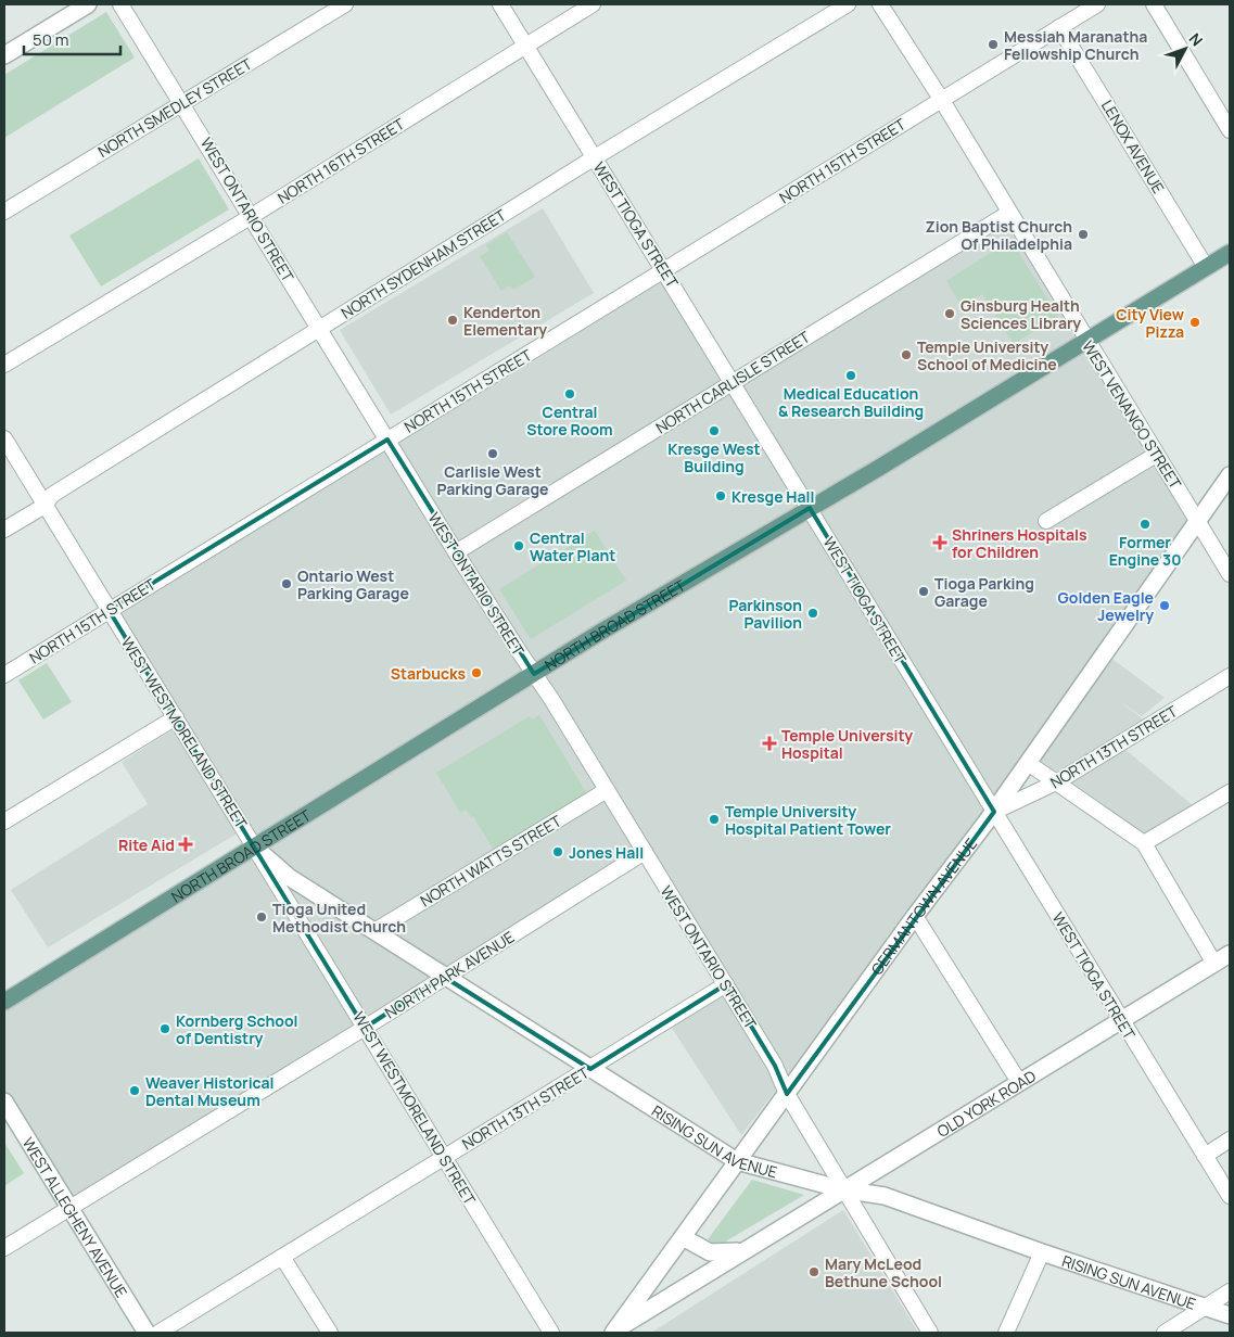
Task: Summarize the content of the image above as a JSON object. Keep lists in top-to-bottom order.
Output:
{
  "streets": {
    "main road": ["NORTH BROAD STREET"],
    "street": [
      "NORTH SMEDLEY STREET",
      "LENOX AVENUE",
      "NORTH 16TH STREET",
      "NORTH 15TH STREET",
      "WEST ONTARIO STREET",
      "WEST TIOGA STREET",
      "NORTH SYDENHAM STREET",
      "NORTH CARLISLE STREET",
      "WEST VENANGO STREET",
      "WEST WESTMORELAND STREET",
      "NORTH 13TH STREET",
      "NORTH WATTS STREET",
      "GERMANTOWN AVENUE",
      "NORTH PARK AVENUE",
      "OLD YORK ROAD",
      "RISING SUN AVENUE",
      "WEST ALLEGHENY AVENUE"
    ]
  },
  "crossings": [
    ["NORTH SMEDLEY STREET", "WEST ONTARIO STREET"],
    ["LENOX AVENUE", "NORTH 15TH STREET"],
    ["LENOX AVENUE", "NORTH BROAD STREET"],
    ["NORTH 16TH STREET", "WEST ONTARIO STREET"],
    ["NORTH 16TH STREET", "WEST TIOGA STREET"],
    ["NORTH 15TH STREET", "WEST ONTARIO STREET"],
    ["NORTH 15TH STREET", "WEST TIOGA STREET"],
    ["NORTH 15TH STREET", "WEST VENANGO STREET"],
    ["NORTH 15TH STREET", "WEST WESTMORELAND STREET"],
    ["WEST ONTARIO STREET", "NORTH SYDENHAM STREET"],
    ["WEST ONTARIO STREET", "NORTH CARLISLE STREET"],
    ["WEST ONTARIO STREET", "NORTH BROAD STREET"],
    ["WEST ONTARIO STREET", "NORTH 13TH STREET"],
    ["WEST ONTARIO STREET", "NORTH WATTS STREET"],
    ["WEST ONTARIO STREET", "GERMANTOWN AVENUE"],
    ["WEST ONTARIO STREET", "NORTH PARK AVENUE"],
    ["WEST ONTARIO STREET", "OLD YORK ROAD"],
    ["WEST ONTARIO STREET", "RISING SUN AVENUE"],
    ["WEST TIOGA STREET", "NORTH SYDENHAM STREET"],
    ["WEST TIOGA STREET", "NORTH CARLISLE STREET"],
    ["WEST TIOGA STREET", "NORTH BROAD STREET"],
    ["WEST TIOGA STREET", "NORTH 13TH STREET"],
    ["WEST TIOGA STREET", "GERMANTOWN AVENUE"],
    ["WEST TIOGA STREET", "OLD YORK ROAD"],
    ["NORTH SYDENHAM STREET", "WEST WESTMORELAND STREET"],
    ["NORTH CARLISLE STREET", "WEST VENANGO STREET"],
    ["WEST VENANGO STREET", "NORTH BROAD STREET"],
    ["WEST VENANGO STREET", "GERMANTOWN AVENUE"],
    ["NORTH BROAD STREET", "WEST WESTMORELAND STREET"],
    ["NORTH BROAD STREET", "RISING SUN AVENUE"],
    ["WEST WESTMORELAND STREET", "NORTH 13TH STREET"],
    ["WEST WESTMORELAND STREET", "NORTH PARK AVENUE"],
    ["WEST WESTMORELAND STREET", "RISING SUN AVENUE"],
    ["NORTH 13TH STREET", "GERMANTOWN AVENUE"],
    ["NORTH 13TH STREET", "RISING SUN AVENUE"],
    ["NORTH WATTS STREET", "RISING SUN AVENUE"],
    ["GERMANTOWN AVENUE", "OLD YORK ROAD"],
    ["GERMANTOWN AVENUE", "RISING SUN AVENUE"],
    ["NORTH PARK AVENUE", "RISING SUN AVENUE"],
    ["NORTH PARK AVENUE", "WEST ALLEGHENY AVENUE"],
    ["OLD YORK ROAD", "RISING SUN AVENUE"]
  ],
  "places": {
    "other": [
      "Messiah Maranatha Fellowship Church",
      "Zion Baptist Church Of Philadelphia",
      "Ginsburg Health Sciences Library",
      "Kenderton Elementary",
      "City View Pizza",
      "Temple University School of Medicine",
      "Medical Education & Research Building",
      "Central Store Room",
      "Kresge West Building",
      "Carlisle West Parking Garage",
      "Kresge Hall",
      "Former Engine 30",
      "Central Water Plant",
      "Ontario West Parking Garage",
      "Tioga Parking Garage",
      "Golden Eagle Jewelry",
      "Parkinson Pavilion",
      "Starbucks",
      "Temple University Hospital Patient Tower",
      "Jones Hall",
      "Tioga United Methodist Church",
      "Kornberg School of Dentistry",
      "Weaver Historical Dental Museum",
      "Mary McLeod Bethune School"
    ],
    "health": ["Shriners Hospitals for Children", "Temple University Hospital", "Rite Aid"]
  },
  "scale_bar": "50 m",
  "north": "top right"
}
